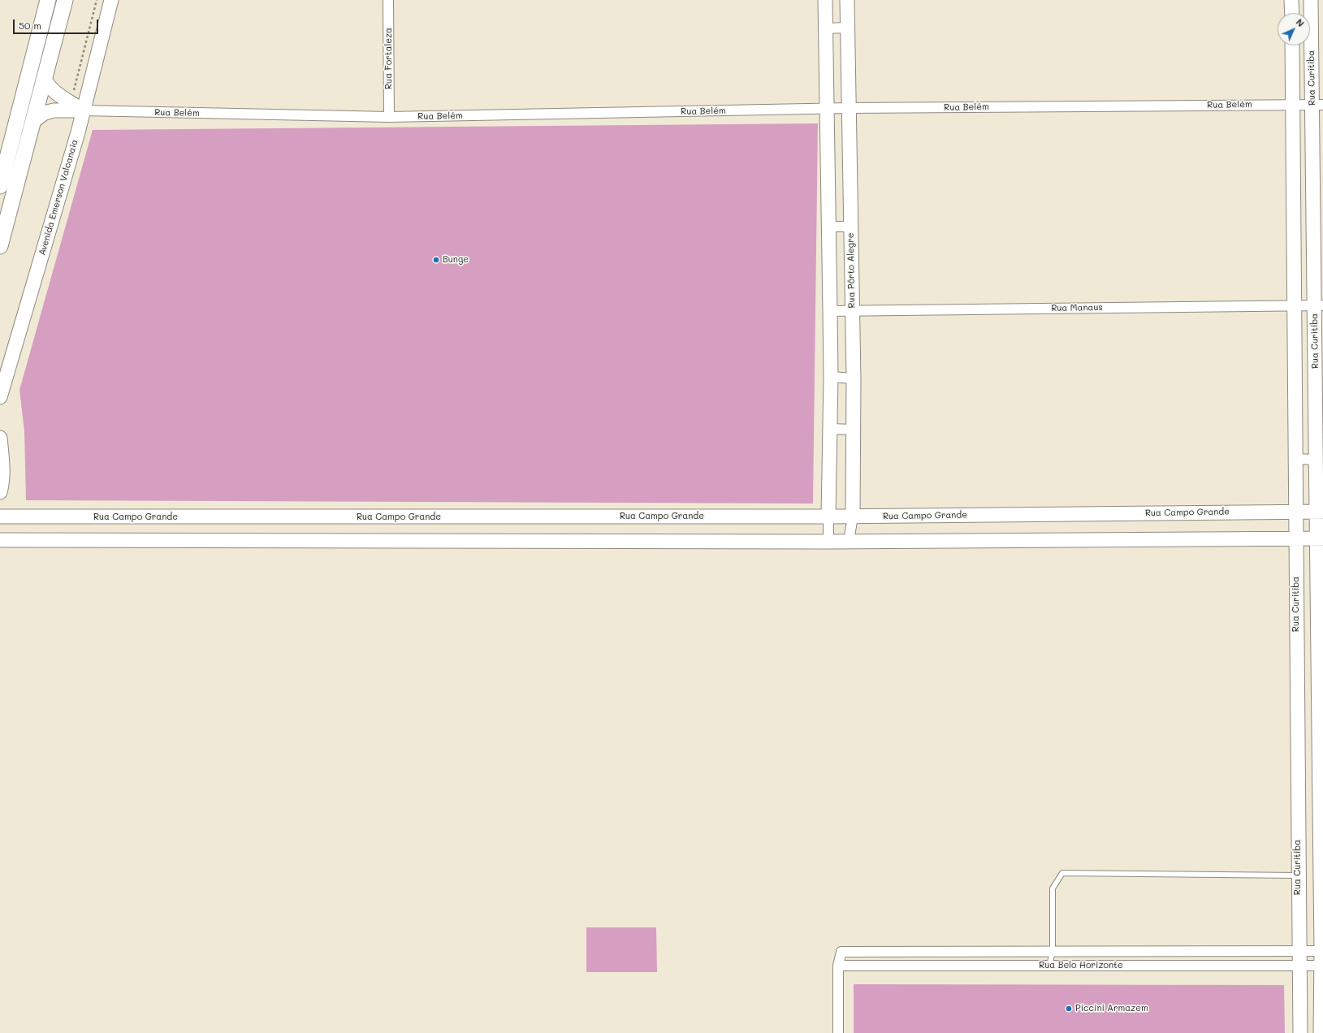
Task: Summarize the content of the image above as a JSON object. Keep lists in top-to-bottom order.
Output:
{
  "streets": {
    "street": [
      "Rua Fortaleza",
      "Rua Curitiba",
      "Rua Belém",
      "Avenida Emerson Valcanaia",
      "Rua Pôrto Alegre",
      "Rua Manaus",
      "Rua Campo Grande",
      "Rua Belo Horizonte"
    ]
  },
  "crossings": [
    ["Rua Fortaleza", "Rua Belém"],
    ["Rua Curitiba", "Rua Belém"],
    ["Rua Curitiba", "Rua Manaus"],
    ["Rua Curitiba", "Rua Campo Grande"],
    ["Rua Curitiba", "Rua Belo Horizonte"],
    ["Rua Belém", "Avenida Emerson Valcanaia"],
    ["Rua Belém", "Rua Pôrto Alegre"],
    ["Rua Pôrto Alegre", "Rua Manaus"],
    ["Rua Pôrto Alegre", "Rua Campo Grande"]
  ],
  "places": ["Bunge", "Piccini Armazem"],
  "scale_bar": "50 m",
  "north": "top right"
}
